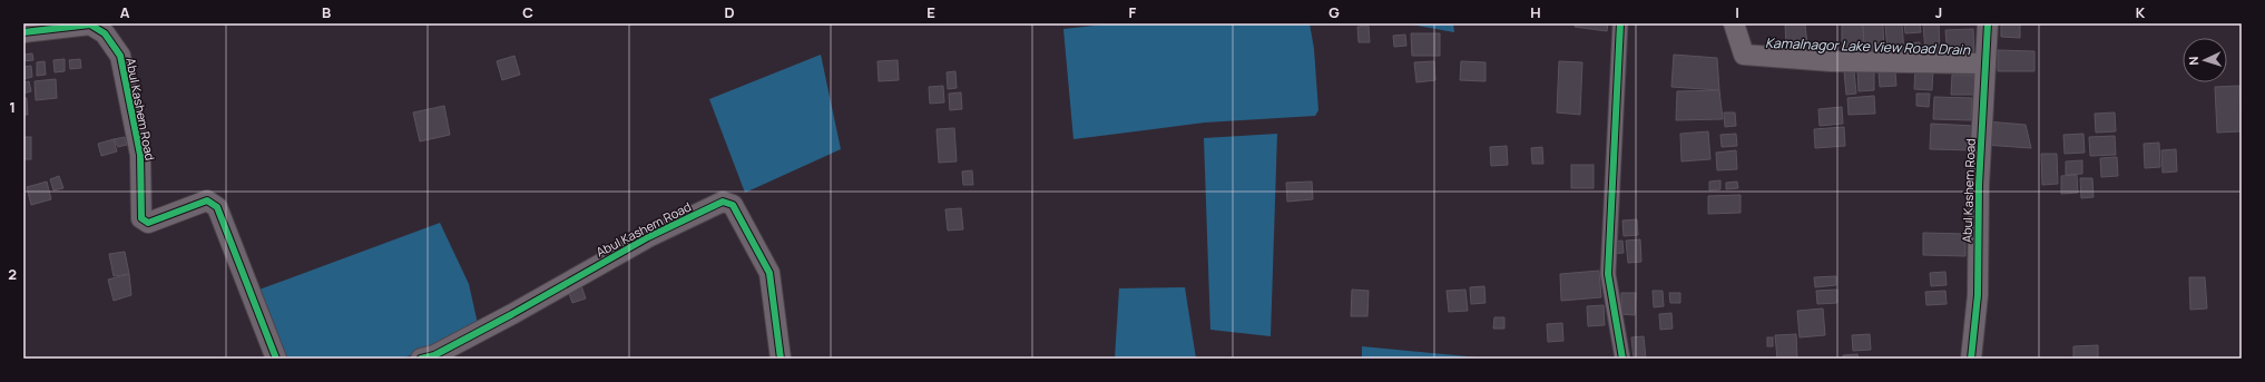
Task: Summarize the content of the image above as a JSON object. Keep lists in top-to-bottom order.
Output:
{
  "streets": {
    "street": ["Abul Kashem Road"]
  },
  "water": ["Kamalnagor Lake View Road Drain"],
  "north": "left",
  "grid": {
    "columns": [
      "A",
      "B",
      "C",
      "D",
      "E",
      "F",
      "G",
      "H",
      "I",
      "J",
      "K"
    ],
    "rows": ["1", "2"]
  }
}
